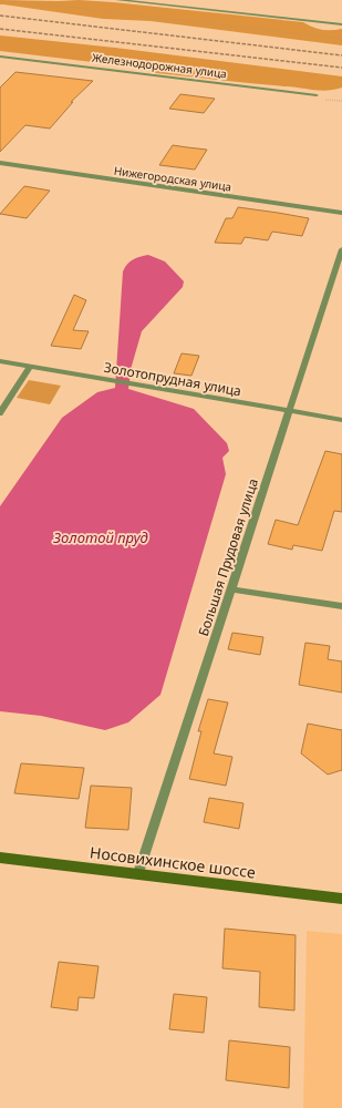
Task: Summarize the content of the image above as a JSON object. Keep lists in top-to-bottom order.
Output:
{
  "streets": {
    "main road": ["Носовихинское шоссе"],
    "street": [
      "Железнодорожная улица",
      "Нижегородская улица",
      "Золотопрудная улица",
      "Большая Прудовая улица"
    ]
  },
  "crossings": [
    ["Золотопрудная улица", "Большая Прудовая улица"],
    ["Большая Прудовая улица", "Носовихинское шоссе"]
  ],
  "water": ["Золотой пруд"]
}
